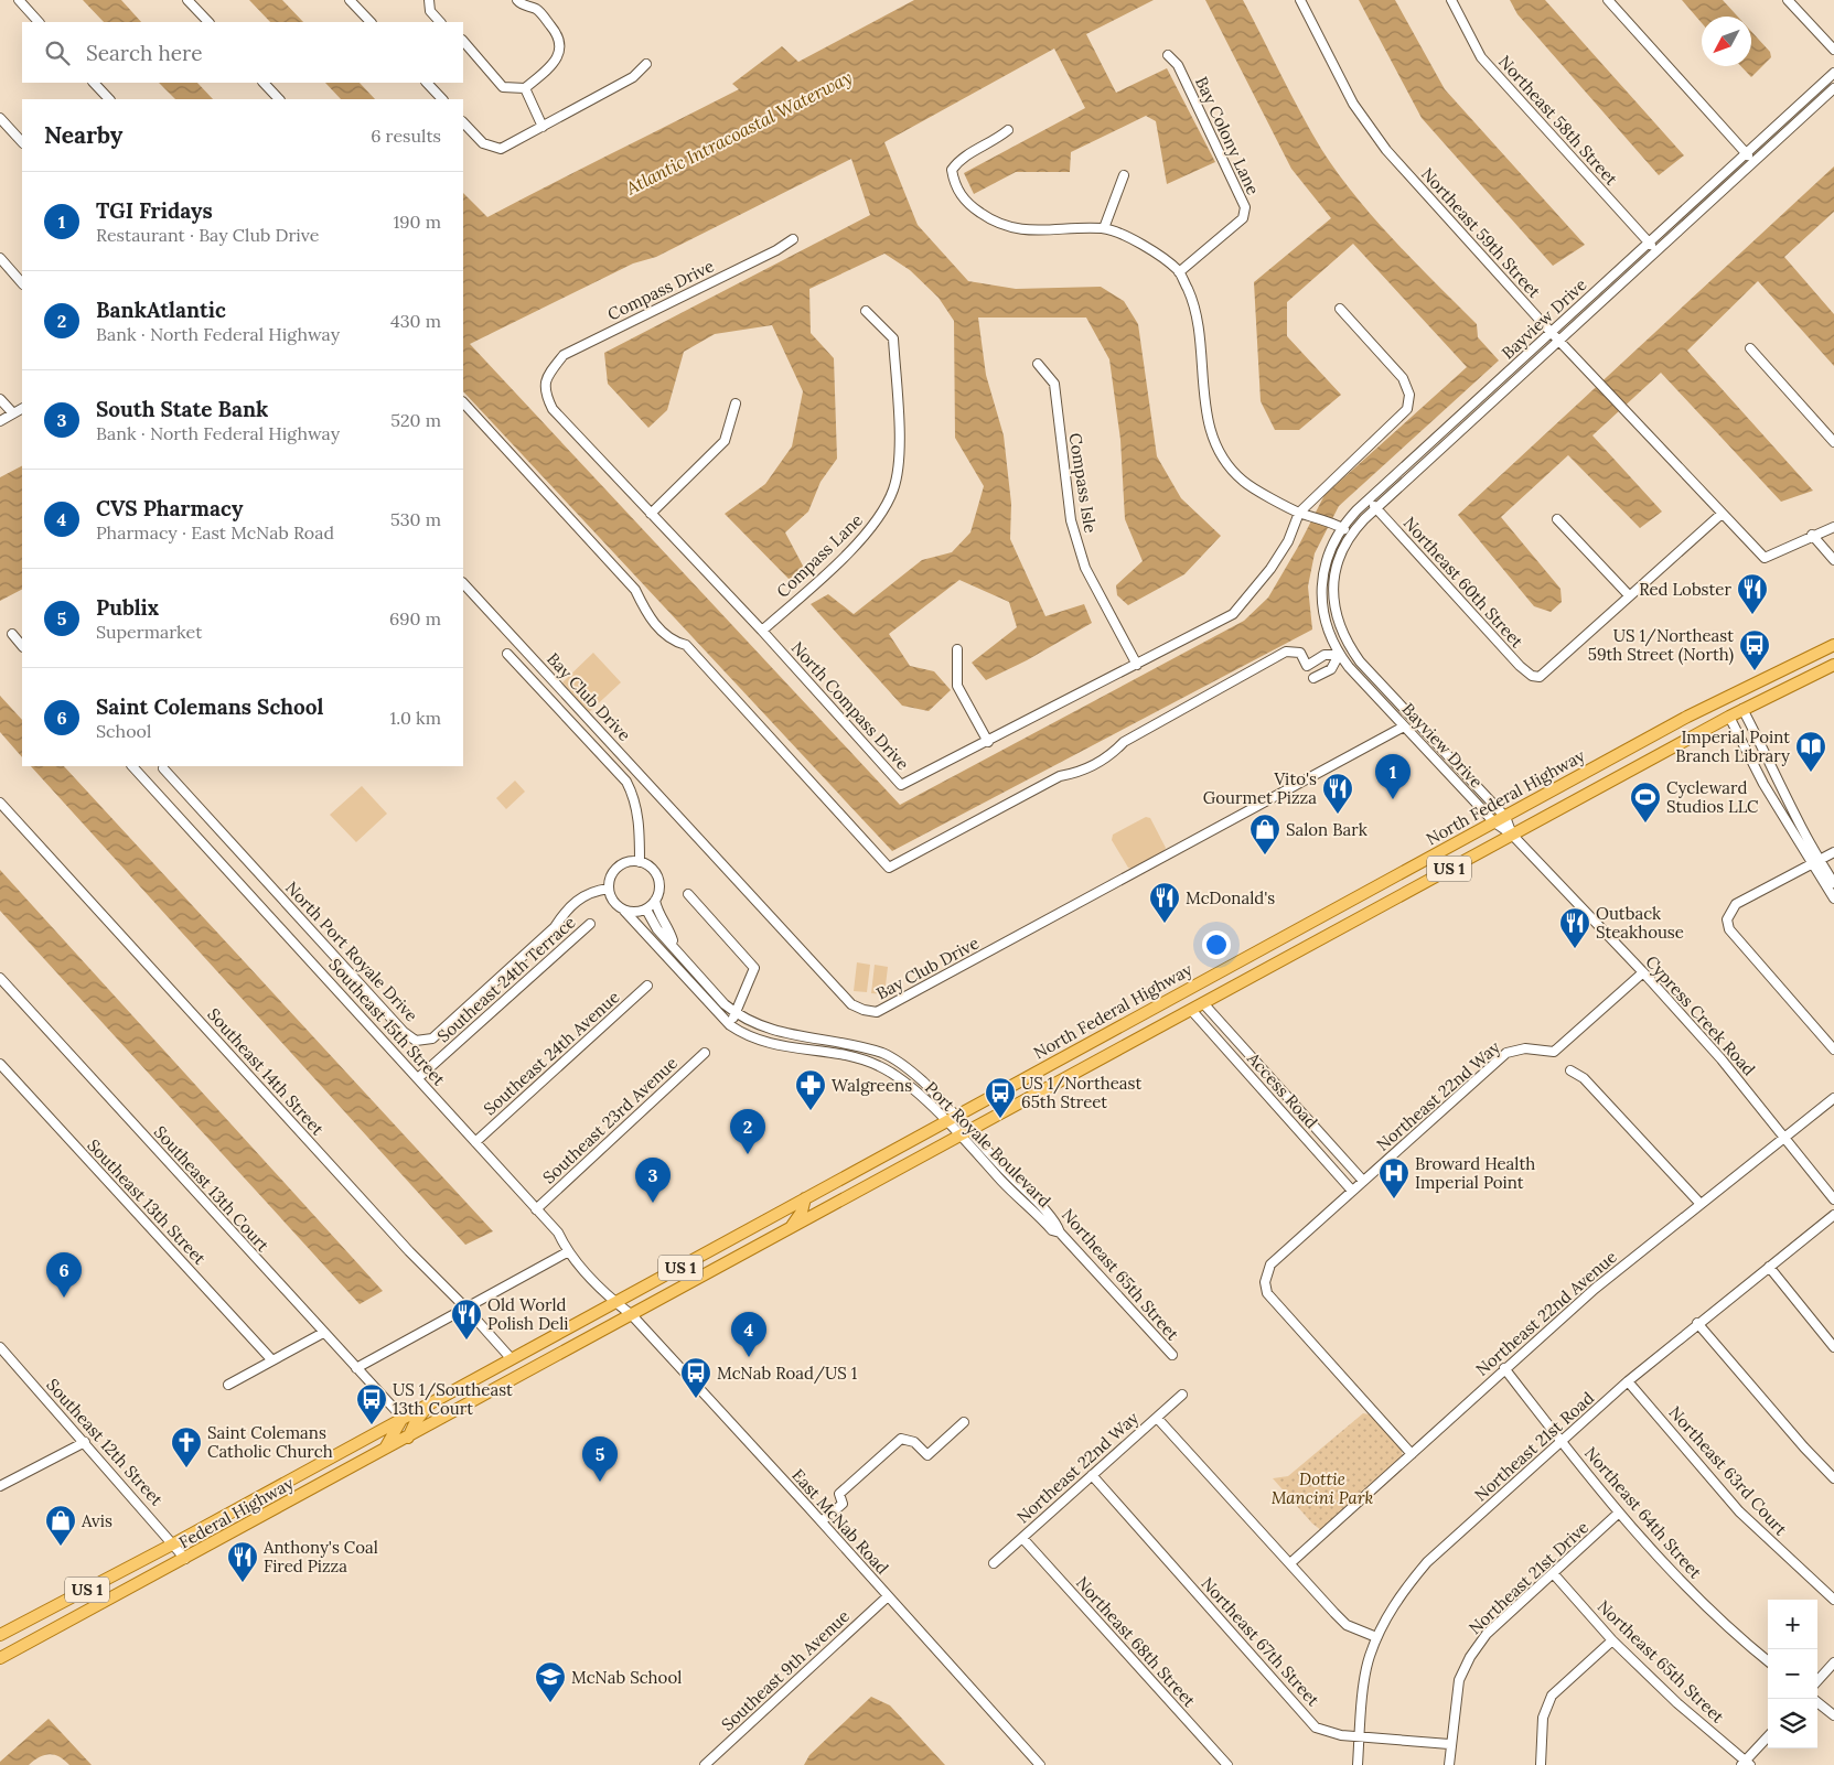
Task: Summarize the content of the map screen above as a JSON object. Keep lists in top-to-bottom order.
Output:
{
  "streets": {
    "main road": ["North Federal Highway", "US 1", "Federal Highway"],
    "street": [
      "Northeast 58th Street",
      "Bay Colony Lane",
      "Northeast 59th Street",
      "Compass Drive",
      "Bayview Drive",
      "Compass Isle",
      "Compass Lane",
      "Northeast 60th Street",
      "Bay Club Drive",
      "North Compass Drive",
      "North Port Royale Drive",
      "Southeast 24th Terrace",
      "Cypress Creek Road",
      "Southeast 15th Street",
      "Southeast 24th Avenue",
      "Southeast 14th Street",
      "Access Road",
      "Northeast 22nd Way",
      "Southeast 23rd Avenue",
      "Port Royale Boulevard",
      "Southeast 13th Court",
      "Southeast 13th Street",
      "Northeast 65th Street",
      "Northeast 22nd Avenue",
      "Southeast 12th Street",
      "Northeast 21st Road",
      "Northeast 63rd Court",
      "Northeast 64th Street",
      "East McNab Road",
      "Northeast 21st Drive",
      "Northeast 68th Street",
      "Northeast 67th Street",
      "Southeast 9th Avenue"
    ]
  },
  "crossings": [
    ["Northeast 58th Street", "Bayview Drive"],
    ["Northeast 59th Street", "Bayview Drive"],
    ["Compass Drive", "North Compass Drive"],
    ["Bayview Drive", "Northeast 60th Street"],
    ["Bayview Drive", "Bay Club Drive"],
    ["Bayview Drive", "North Federal Highway"],
    ["Bayview Drive", "US 1"],
    ["Bayview Drive", "Cypress Creek Road"],
    ["Compass Isle", "North Compass Drive"],
    ["Compass Lane", "North Compass Drive"],
    ["North Federal Highway", "Southeast 15th Street"],
    ["North Federal Highway", "Port Royale Boulevard"],
    ["North Federal Highway", "Federal Highway"],
    ["North Federal Highway", "East McNab Road"],
    ["US 1", "Cypress Creek Road"],
    ["US 1", "Access Road"],
    ["US 1", "Port Royale Boulevard"],
    ["US 1", "Federal Highway"],
    ["US 1", "East McNab Road"],
    ["North Port Royale Drive", "Port Royale Boulevard"],
    ["Southeast 24th Terrace", "Southeast 15th Street"],
    ["Cypress Creek Road", "Northeast 22nd Way"],
    ["Cypress Creek Road", "Northeast 22nd Avenue"],
    ["Southeast 15th Street", "Southeast 24th Avenue"],
    ["Southeast 15th Street", "Southeast 23rd Avenue"],
    ["Southeast 15th Street", "Federal Highway"],
    ["Southeast 15th Street", "East McNab Road"],
    ["Southeast 14th Street", "Federal Highway"],
    ["Access Road", "Northeast 22nd Way"],
    ["Northeast 22nd Way", "Northeast 22nd Avenue"],
    ["Northeast 22nd Way", "Northeast 68th Street"],
    ["Northeast 22nd Way", "Northeast 67th Street"],
    ["Port Royale Boulevard", "Northeast 65th Street"],
    ["Southeast 13th Court", "Federal Highway"],
    ["Northeast 65th Street", "Northeast 21st Drive"],
    ["Northeast 22nd Avenue", "Northeast 64th Street"],
    ["Southeast 12th Street", "Federal Highway"],
    ["Northeast 21st Road", "Northeast 63rd Court"],
    ["Northeast 21st Road", "Northeast 64th Street"],
    ["Northeast 21st Road", "Northeast 67th Street"],
    ["Federal Highway", "East McNab Road"],
    ["Northeast 64th Street", "Northeast 21st Drive"],
    ["East McNab Road", "Southeast 9th Avenue"],
    ["Northeast 21st Drive", "Northeast 67th Street"]
  ],
  "water": ["Atlantic Intracoastal Waterway"],
  "parks": ["Dottie Mancini Park"],
  "places": {
    "restaurant": [
      "Red Lobster",
      "Vito's Gourmet Pizza",
      "McDonald's",
      "Outback Steakhouse",
      "Old World Polish Deli",
      "Anthony's Coal Fired Pizza"
    ],
    "bus stop": [
      "US 1/Northeast 59th Street (North)",
      "US 1/Northeast 65th Street",
      "McNab Road/US 1",
      "US 1/Southeast 13th Court"
    ],
    "library": ["Imperial Point Branch Library"],
    "sports": ["Cycleward Studios LLC"],
    "shop": ["Salon Bark", "Avis"],
    "pharmacy": ["Walgreens"],
    "hospital": ["Broward Health Imperial Point"],
    "church": ["Saint Colemans Catholic Church"],
    "school or university": ["McNab School"]
  },
  "north": "bottom left",
  "page": {
    "search": "Search here",
    "heading": ["Nearby", "6 results"],
    "list": [
      {
        "mark": "1",
        "name": "TGI Fridays",
        "note": "Restaurant · Bay Club Drive",
        "value": "190 m"
      },
      {
        "mark": "2",
        "name": "BankAtlantic",
        "note": "Bank · North Federal Highway",
        "value": "430 m"
      },
      {
        "mark": "3",
        "name": "South State Bank",
        "note": "Bank · North Federal Highway",
        "value": "520 m"
      },
      {
        "mark": "4",
        "name": "CVS Pharmacy",
        "note": "Pharmacy · East McNab Road",
        "value": "530 m"
      },
      {
        "mark": "5",
        "name": "Publix",
        "note": "Supermarket",
        "value": "690 m"
      },
      {
        "mark": "6",
        "name": "Saint Colemans School",
        "note": "School",
        "value": "1.0 km"
      }
    ],
    "pins": [
      "1",
      "2",
      "3",
      "6",
      "4",
      "5"
    ],
    "map_buttons": ["+", "−"]
  }
}
